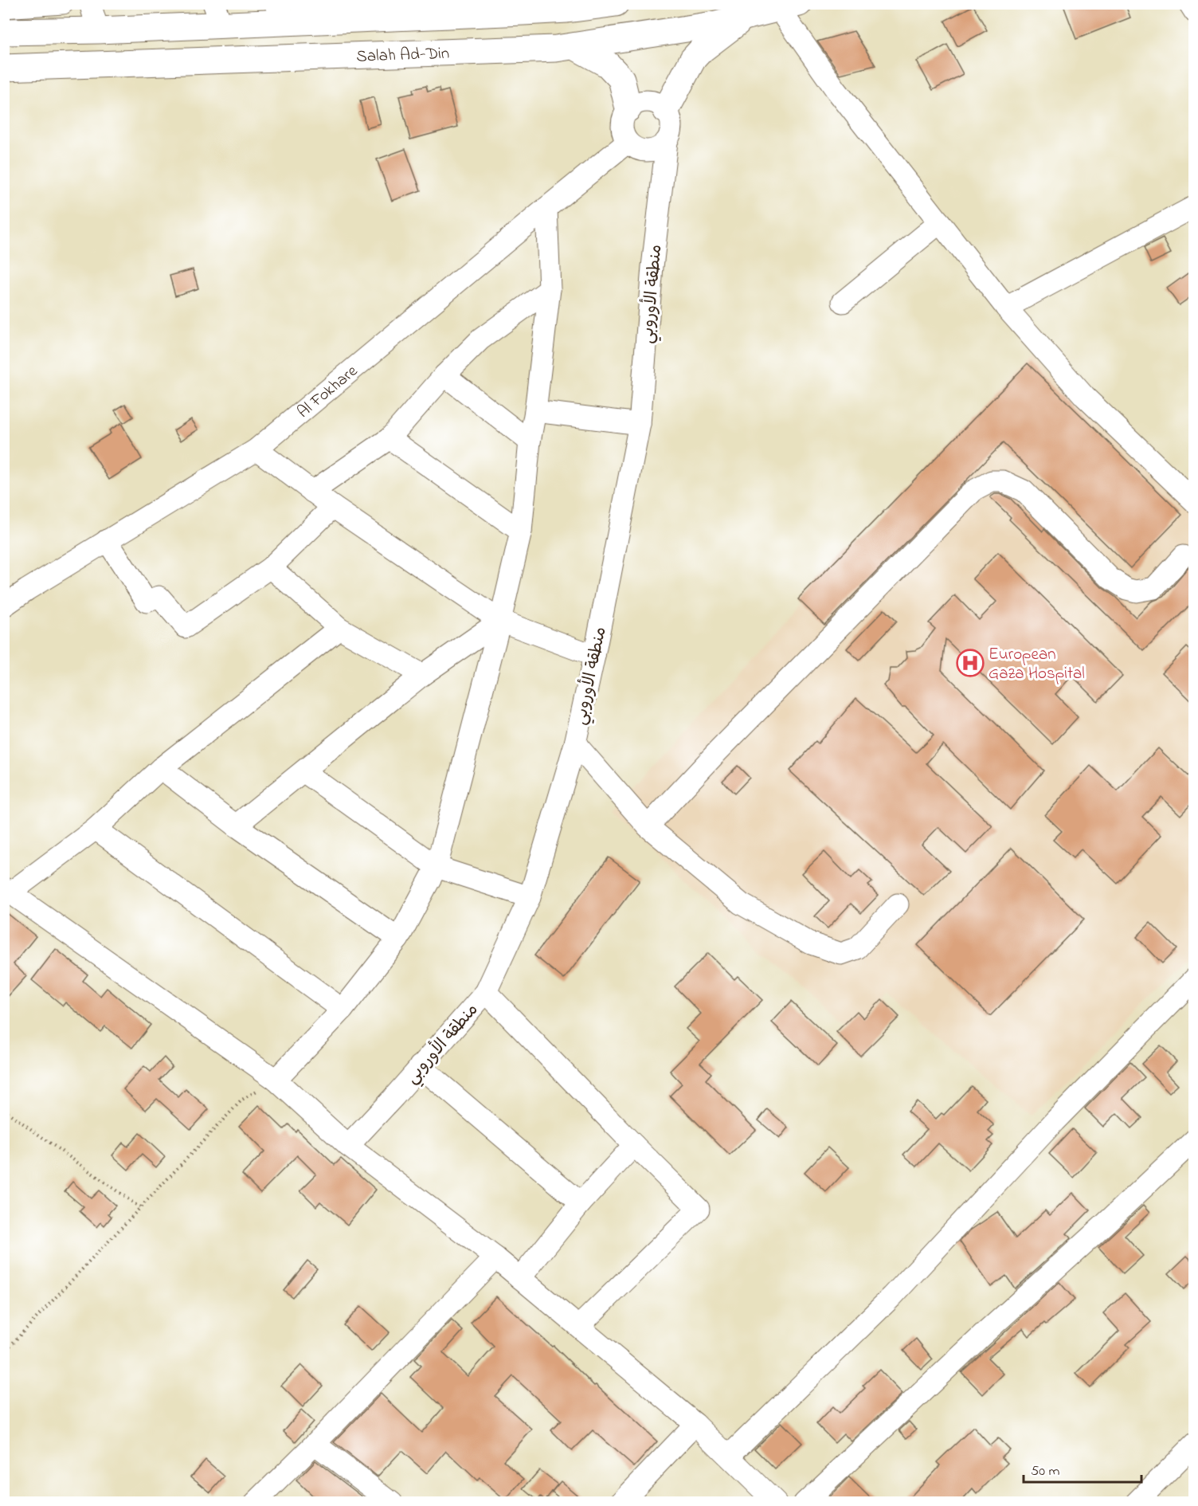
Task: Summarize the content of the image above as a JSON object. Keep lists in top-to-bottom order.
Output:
{
  "streets": {
    "highway": ["Salah Ad-Din"],
    "street": ["منطقة الأوروبي", "Al Fokhare"]
  },
  "crossings": [
    ["منطقة الأوروبي", "Al Fokhare"]
  ],
  "places": {
    "hospital": ["European Gaza Hospital"]
  },
  "scale_bar": "50 m"
}
